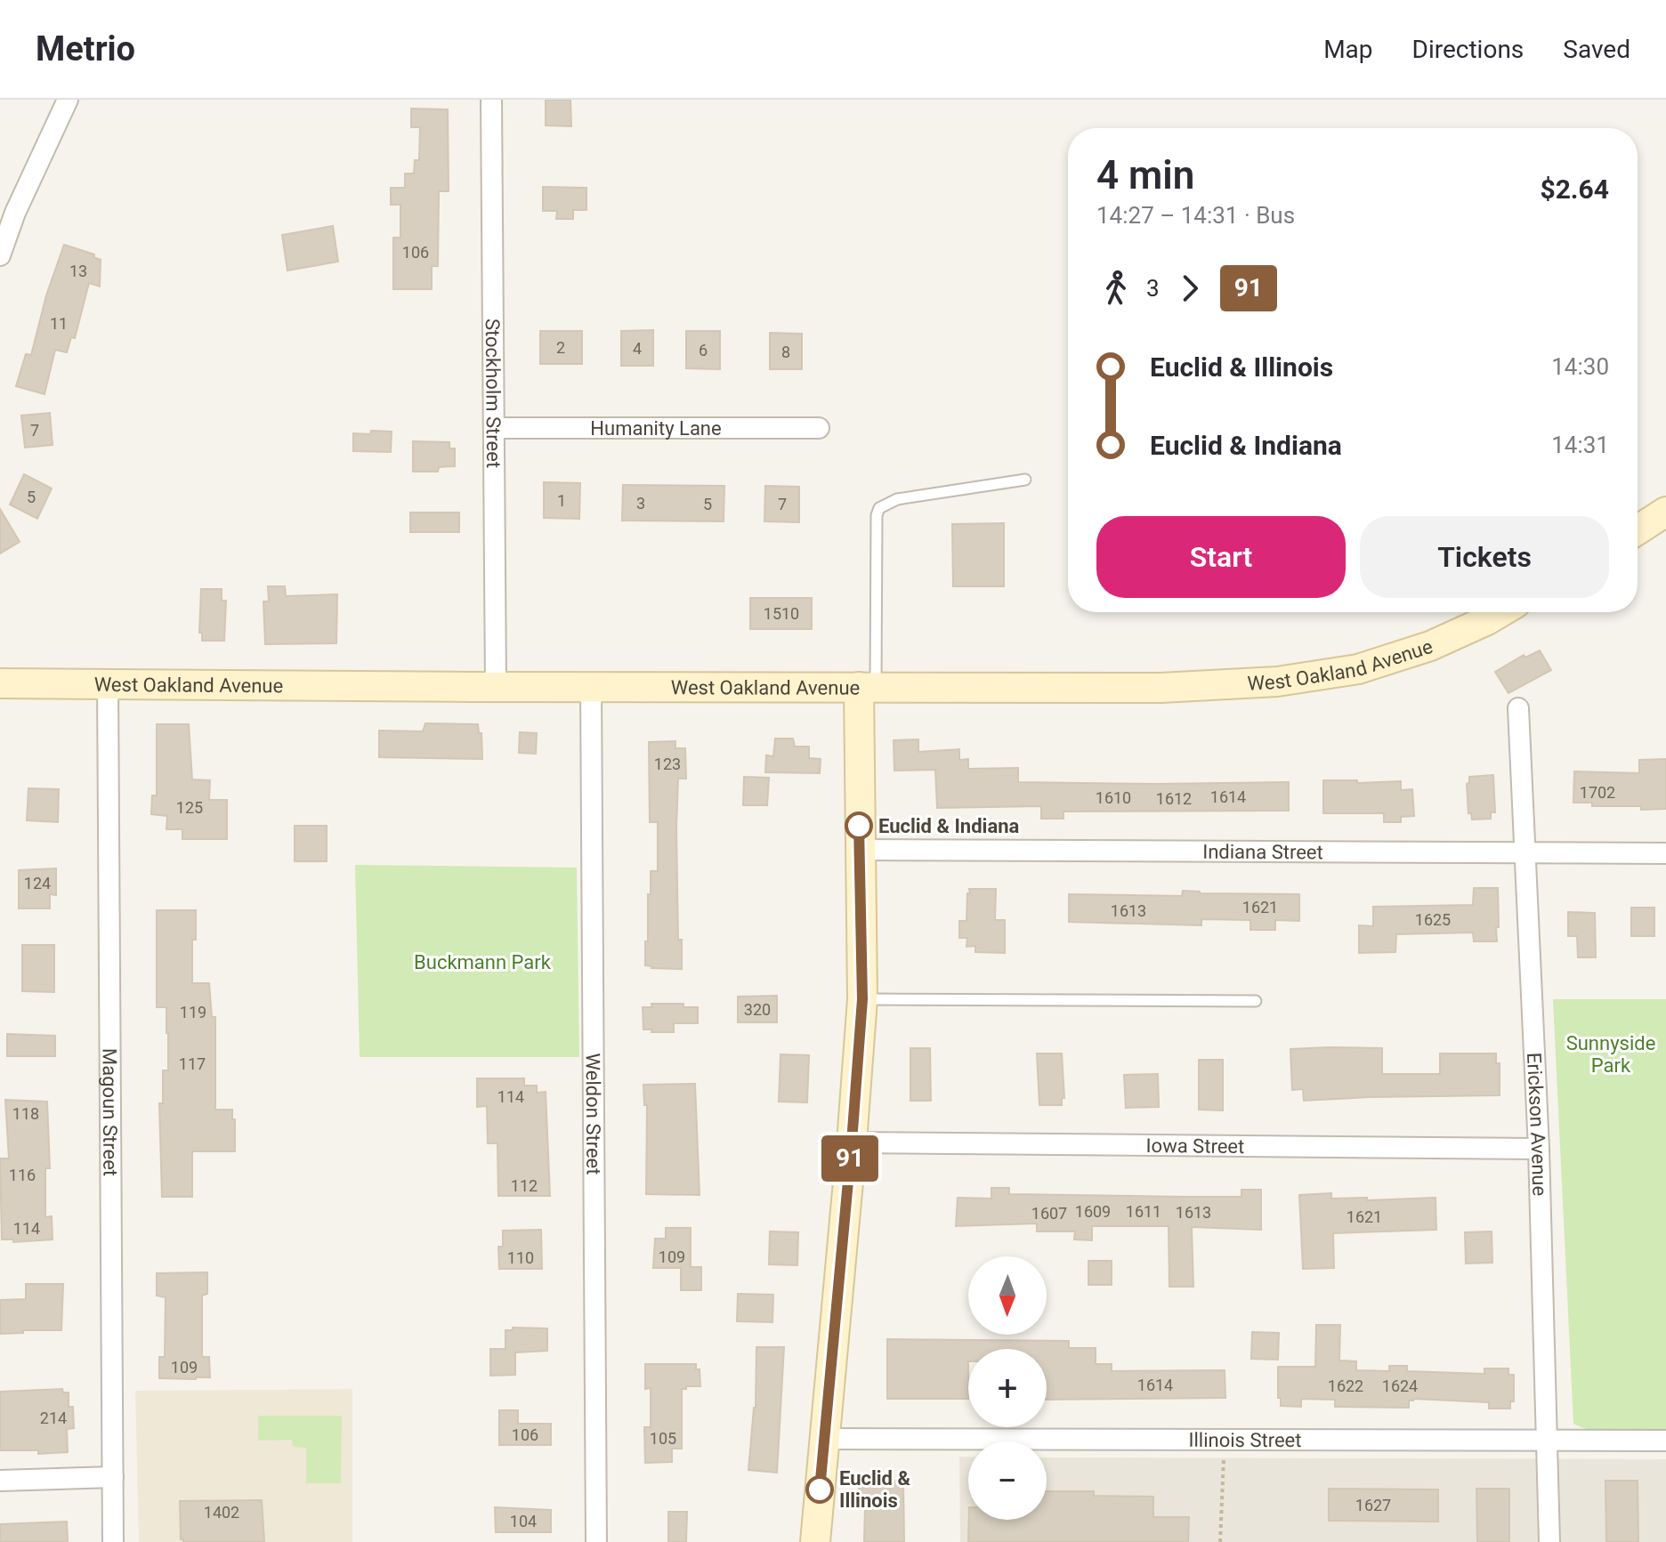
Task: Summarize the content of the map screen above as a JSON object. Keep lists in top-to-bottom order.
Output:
{
  "streets": {
    "main road": ["West Oakland Avenue"],
    "street": [
      "Stockholm Street",
      "Humanity Lane",
      "Indiana Street",
      "Magoun Street",
      "Weldon Street",
      "Erickson Avenue",
      "Iowa Street",
      "Illinois Street"
    ]
  },
  "crossings": [
    ["Stockholm Street", "Humanity Lane"],
    ["Stockholm Street", "West Oakland Avenue"],
    ["West Oakland Avenue", "Magoun Street"],
    ["West Oakland Avenue", "Weldon Street"],
    ["Indiana Street", "Erickson Avenue"],
    ["Erickson Avenue", "Iowa Street"],
    ["Erickson Avenue", "Illinois Street"]
  ],
  "parks": ["Buckmann Park", "Sunnyside Park"],
  "places": ["Euclid & Indiana", "Euclid & Illinois"],
  "lines": ["bus line 91"],
  "house_numbers": [
    "106",
    "13",
    "11",
    "2",
    "4",
    "6",
    "8",
    "7",
    "5",
    "1",
    "3",
    "5",
    "7",
    "1510",
    "123",
    "1702",
    "1614",
    "1610",
    "1612",
    "125",
    "124",
    "1621",
    "1613",
    "1625",
    "320",
    "119",
    "117",
    "114",
    "118",
    "116",
    "112",
    "1609",
    "1611",
    "1613",
    "1607",
    "1621",
    "114",
    "109",
    "110",
    "109",
    "1614",
    "1622",
    "1624",
    "214",
    "106",
    "105",
    "1627",
    "1402",
    "104"
  ],
  "north": "bottom",
  "page": {
    "header": "Metrio",
    "nav": ["Map", "Directions", "Saved"],
    "on_map": "91",
    "heading": ["4 min", "14:27 – 14:31 · Bus", "$2.64"],
    "legs": ["3", "91"],
    "list": [
      {
        "name": "Euclid & Illinois",
        "value": "14:30"
      },
      {
        "name": "Euclid & Indiana",
        "value": "14:31"
      }
    ],
    "buttons": ["Start", "Tickets"],
    "map_buttons": ["+", "−"]
  }
}
